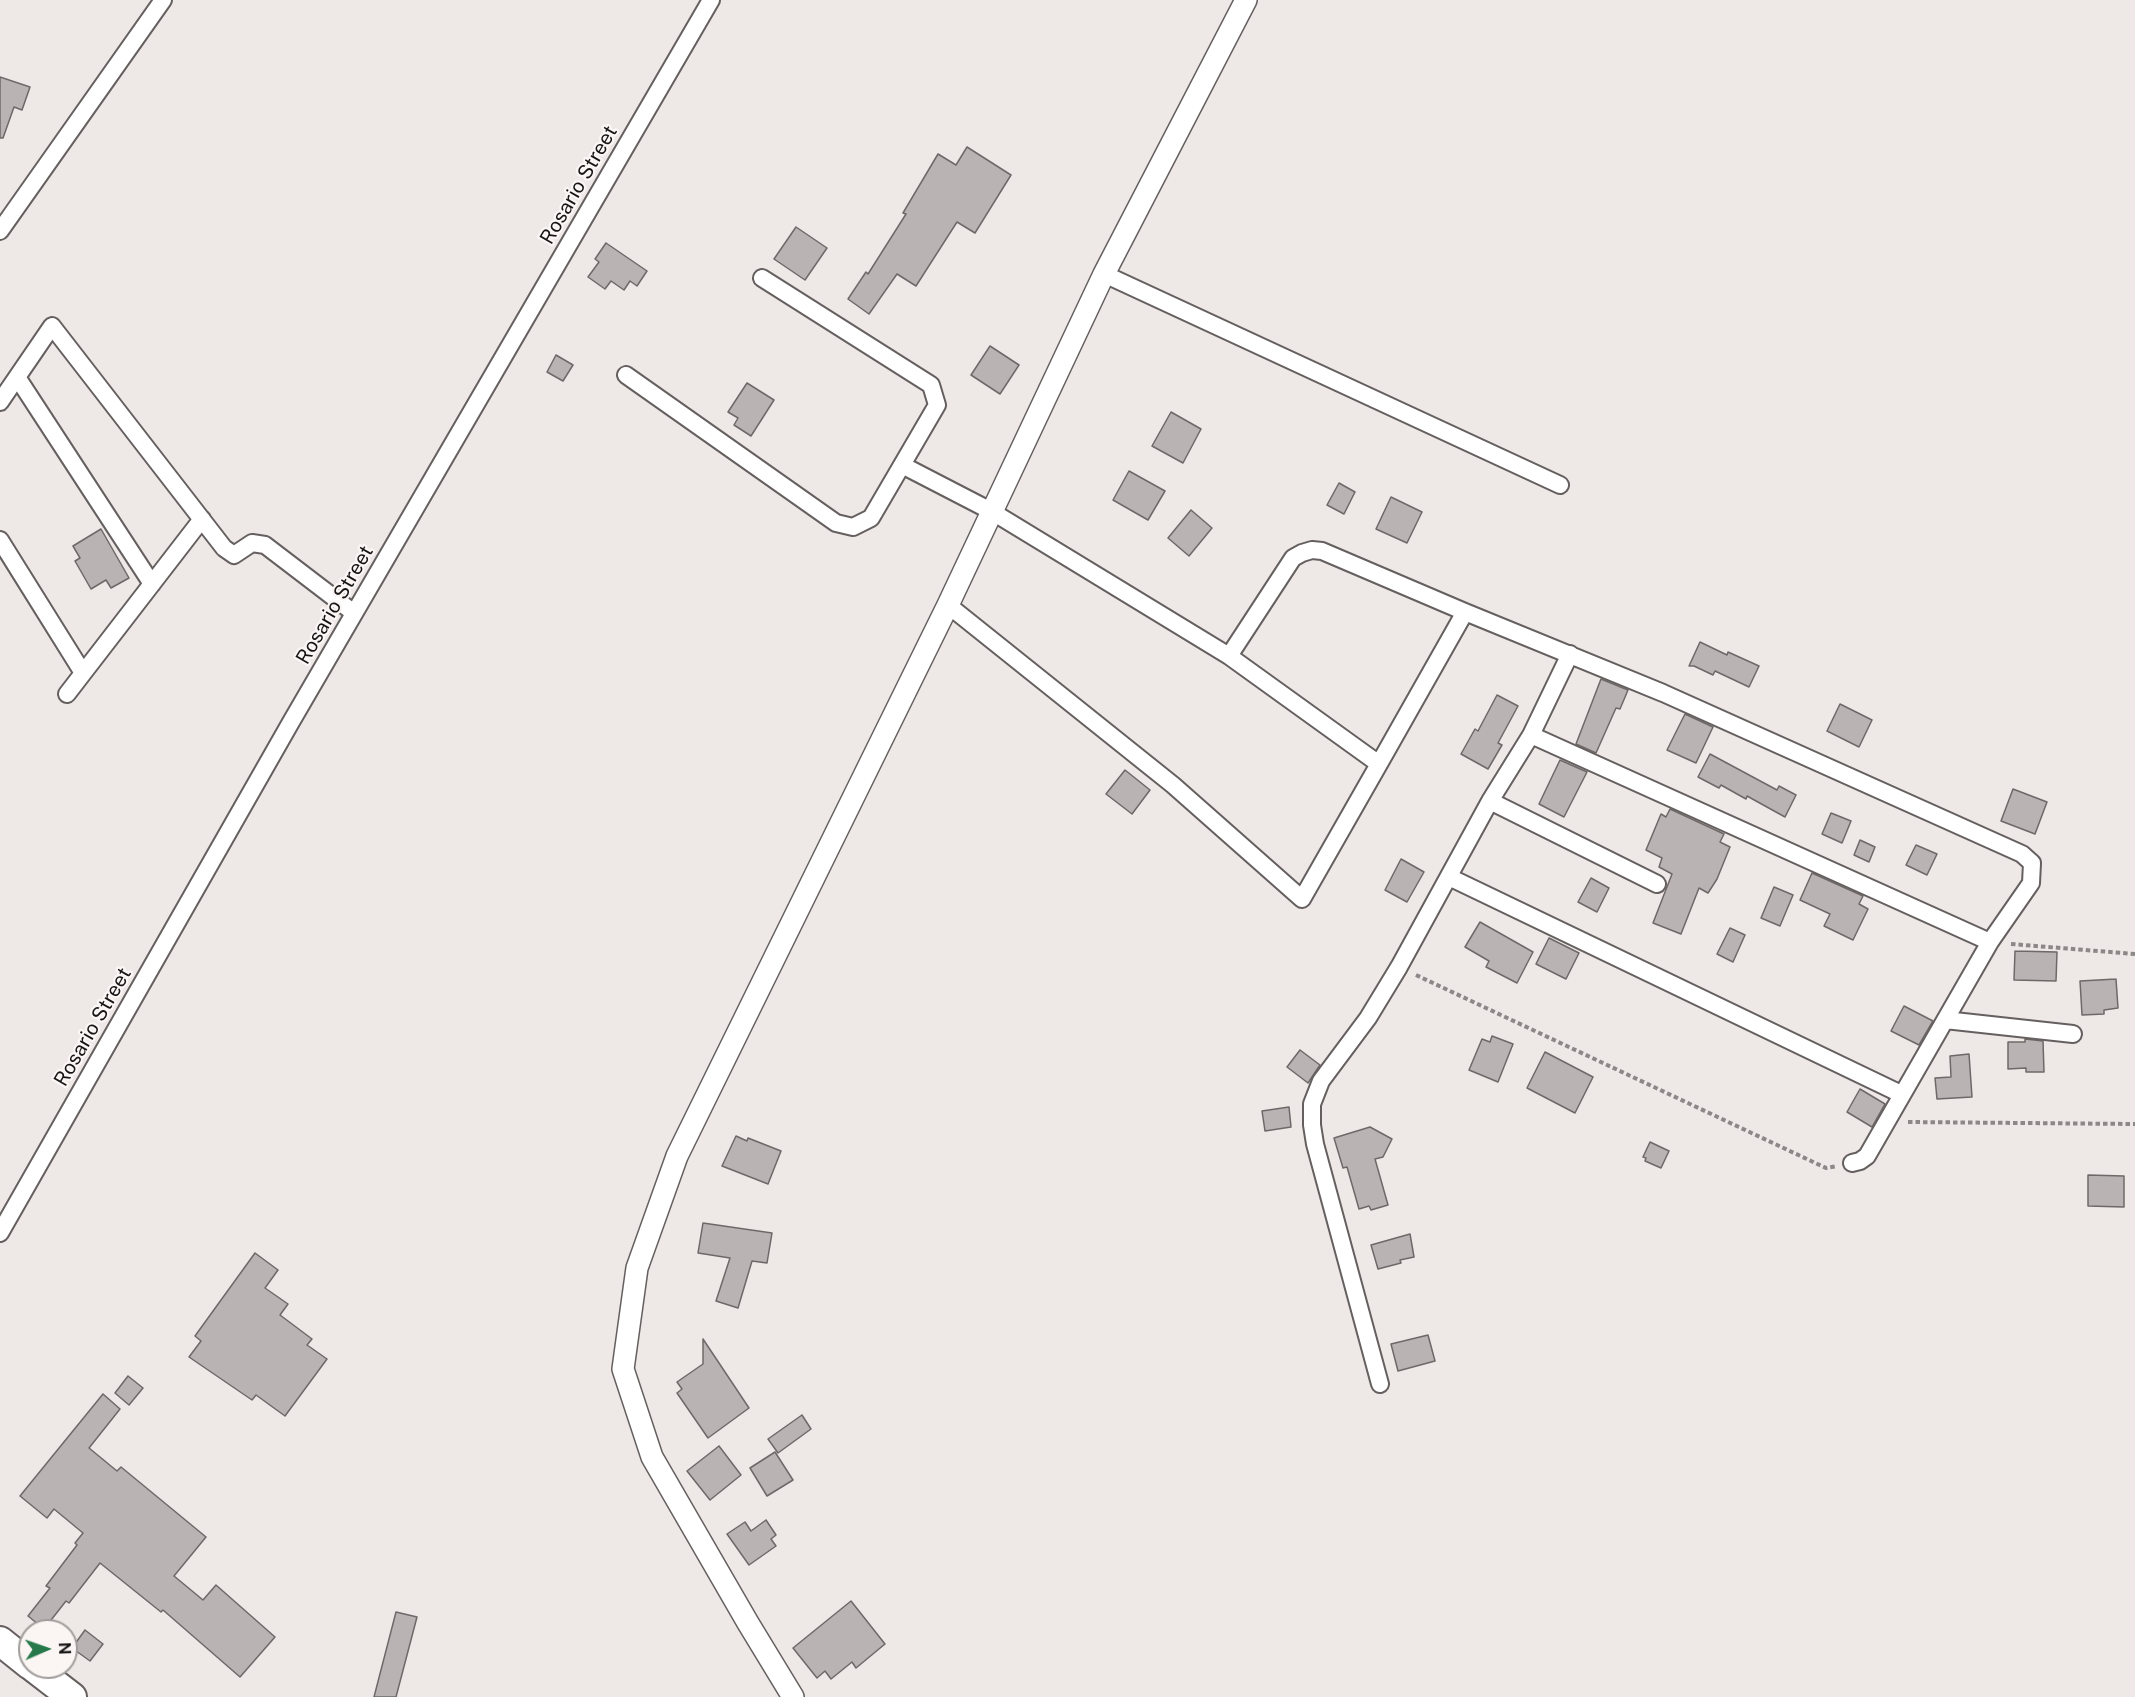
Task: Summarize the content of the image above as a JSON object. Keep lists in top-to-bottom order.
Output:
{
  "streets": {
    "street": ["Rosario Street"]
  },
  "north": "right"
}
